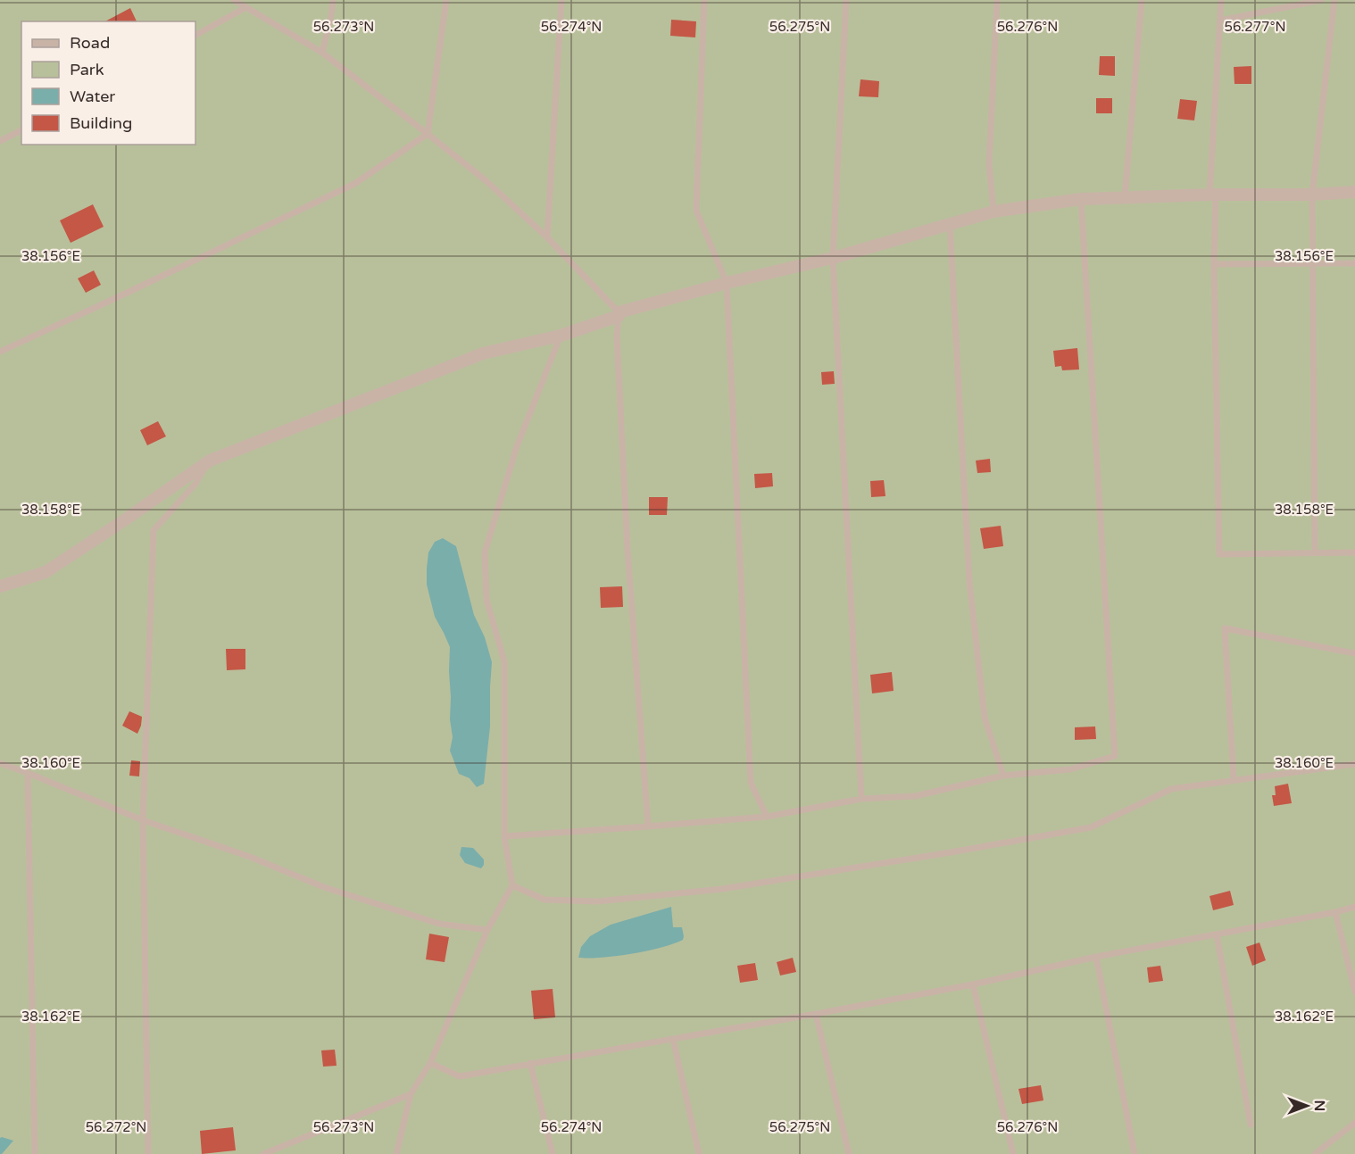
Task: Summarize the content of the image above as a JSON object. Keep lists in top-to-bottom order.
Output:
{
  "legend": [
    "Road",
    "Park",
    "Water",
    "Building"
  ],
  "north": "right",
  "coordinates": [
    "56.273°N",
    "56.274°N",
    "56.275°N",
    "56.276°N",
    "56.277°N",
    "38.156°E",
    "38.158°E",
    "38.160°E",
    "38.162°E",
    "56.272°N"
  ]
}
